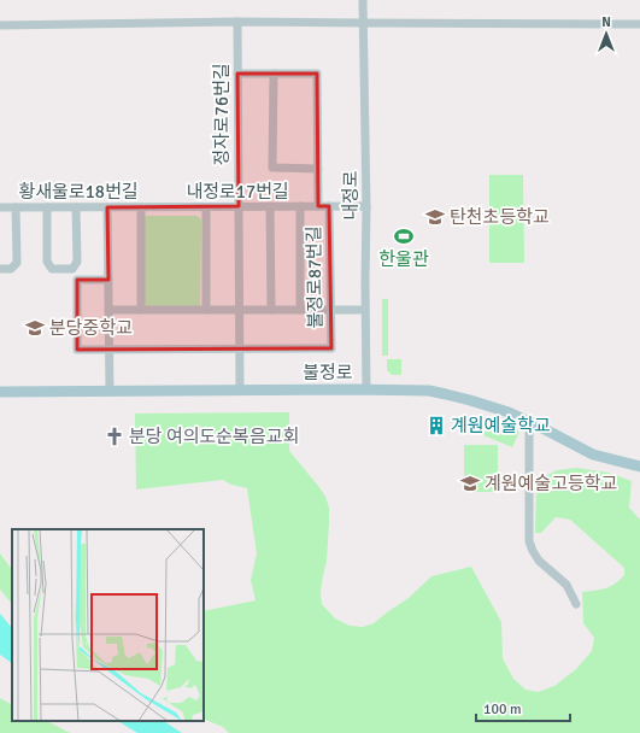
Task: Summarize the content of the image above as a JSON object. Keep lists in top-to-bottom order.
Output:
{
  "streets": {
    "main road": ["불정로"],
    "street": [
      "정자로76번길",
      "황새울로18번길",
      "내정로17번길",
      "내정로",
      "불정로87번길"
    ]
  },
  "crossings": [
    ["정자로76번길", "내정로17번길"],
    ["정자로76번길", "불정로87번길"],
    ["정자로76번길", "불정로"],
    ["황새울로18번길", "내정로17번길"],
    ["내정로17번길", "내정로"],
    ["내정로17번길", "불정로87번길"],
    ["내정로", "불정로"]
  ],
  "places": {
    "school or university": ["탄천초등학교", "분당중학교", "계원예술고등학교"],
    "sports": ["한울관"],
    "building": ["계원예술학교"],
    "church": ["분당 여의도순복음교회"]
  },
  "scale_bar": "100 m",
  "north": "top"
}
